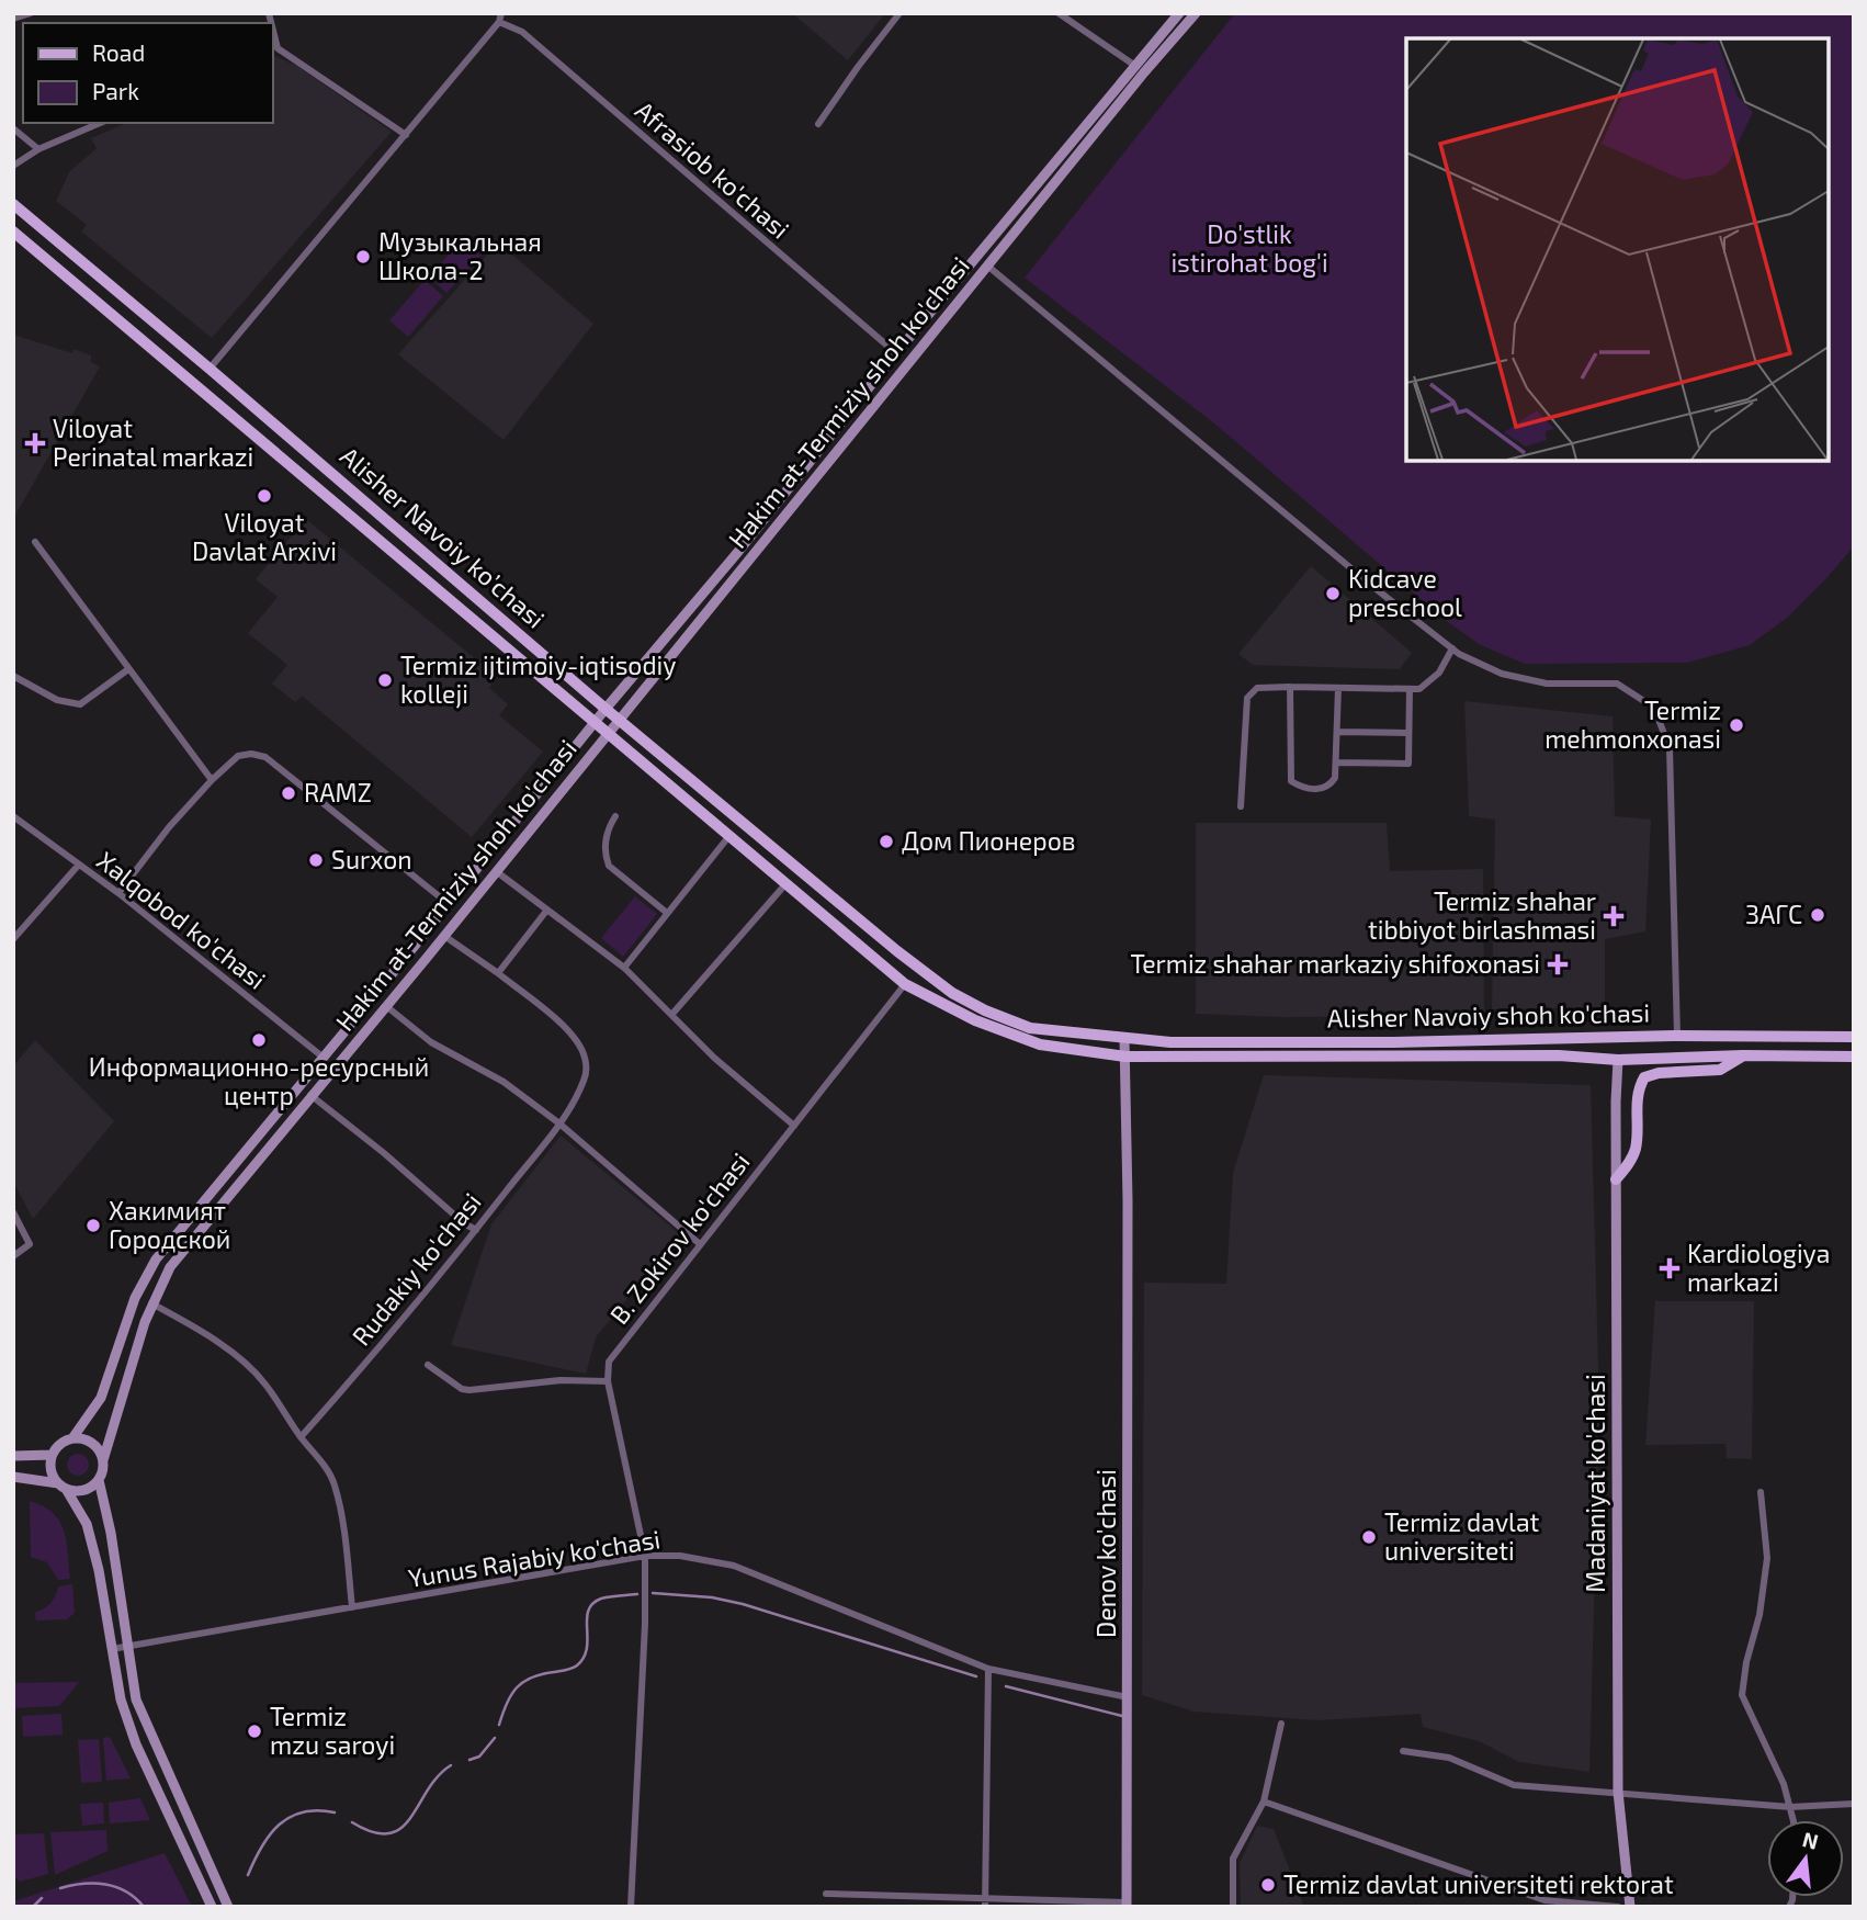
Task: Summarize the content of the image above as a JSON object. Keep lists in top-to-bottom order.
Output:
{
  "streets": {
    "main road": [
      "Hakim at-Termiziy shoh ko'chasi",
      "Alisher Navoiy ko’chasi",
      "Alisher Navoiy shoh ko'chasi",
      "Madaniyat ko'chasi",
      "Denov ko'chasi"
    ],
    "street": [
      "Afrasiob ko'chasi",
      "Xalqobod ko'chasi",
      "B. Zokirov ko'chasi",
      "Rudakiy ko'chasi",
      "Yunus Rajabiy ko'chasi"
    ]
  },
  "crossings": [
    ["Afrasiob ko'chasi", "Hakim at-Termiziy shoh ko'chasi"],
    ["Hakim at-Termiziy shoh ko'chasi", "Alisher Navoiy ko’chasi"],
    ["Hakim at-Termiziy shoh ko'chasi", "Xalqobod ko'chasi"],
    ["Hakim at-Termiziy shoh ko'chasi", "Rudakiy ko'chasi"],
    ["Alisher Navoiy ko’chasi", "Alisher Navoiy shoh ko'chasi"],
    ["Alisher Navoiy ko’chasi", "B. Zokirov ko'chasi"],
    ["Alisher Navoiy ko’chasi", "Denov ko'chasi"],
    ["Alisher Navoiy shoh ko'chasi", "Madaniyat ko'chasi"],
    ["Alisher Navoiy shoh ko'chasi", "Denov ko'chasi"],
    ["Denov ko'chasi", "Yunus Rajabiy ko'chasi"]
  ],
  "parks": ["Do'stlik istirohat bog'i"],
  "places": {
    "other": [
      "Музыкальная Школа-2",
      "Viloyat Davlat Arxivi",
      "Kidcave preschool",
      "Termiz ijtimoiy-iqtisodiy kolleji",
      "Termiz mehmonxonasi",
      "RAMZ",
      "Дом Пионеров",
      "Surxon",
      "ЗАГС",
      "Информационно-ресурсный центр",
      "Хакимият Городской",
      "Termiz davlat universiteti",
      "Termiz mzu saroyi",
      "Termiz davlat universiteti rektorat"
    ],
    "health": [
      "Viloyat Perinatal markazi",
      "Termiz shahar tibbiyot birlashmasi",
      "Termiz shahar markaziy shifoxonasi",
      "Kardiologiya markazi"
    ]
  },
  "legend": ["Road", "Park"],
  "north": "top"
}
